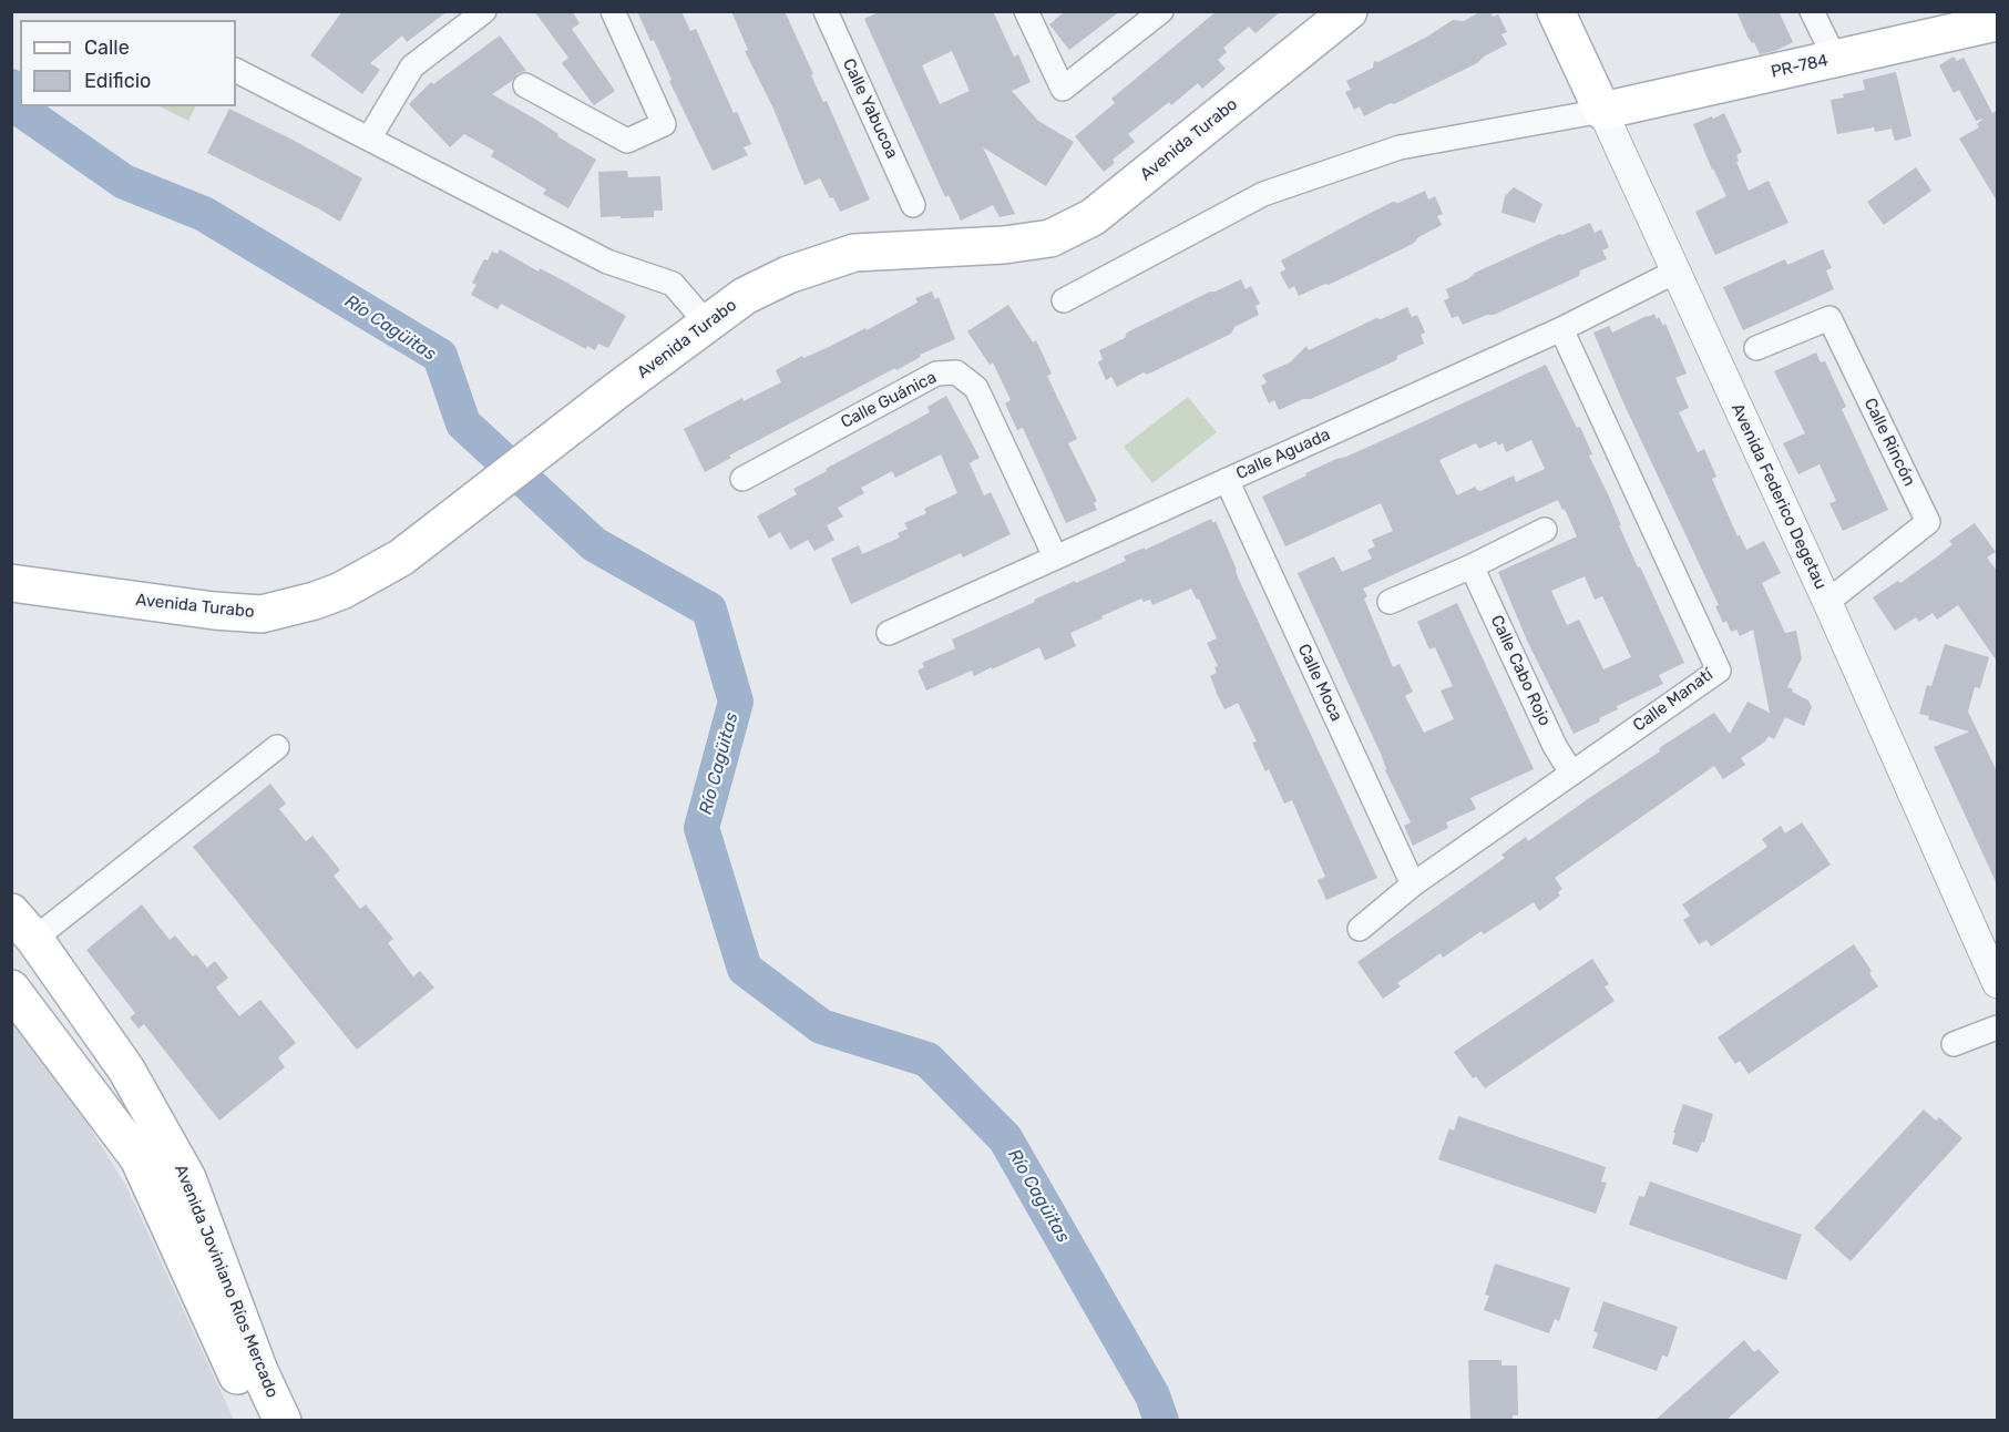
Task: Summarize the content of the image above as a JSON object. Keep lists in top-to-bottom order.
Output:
{
  "streets": {
    "main road": [
      "PR-784",
      "Avenida Turabo",
      "Avenida Federico Degetau",
      "Avenida Joviniano Ríos Mercado"
    ],
    "street": [
      "Calle Yabucoa",
      "Calle Guánica",
      "Calle Rincón",
      "Calle Aguada",
      "Calle Cabo Rojo",
      "Calle Moca",
      "Calle Manatí"
    ]
  },
  "crossings": [
    ["PR-784", "Avenida Federico Degetau"],
    ["Calle Guánica", "Calle Aguada"],
    ["Calle Rincón", "Avenida Federico Degetau"],
    ["Calle Aguada", "Avenida Federico Degetau"],
    ["Calle Aguada", "Calle Moca"],
    ["Calle Aguada", "Calle Manatí"],
    ["Calle Cabo Rojo", "Calle Manatí"],
    ["Calle Moca", "Calle Manatí"]
  ],
  "water": ["Río Cagüitas"],
  "legend": ["Calle", "Edificio"]
}
